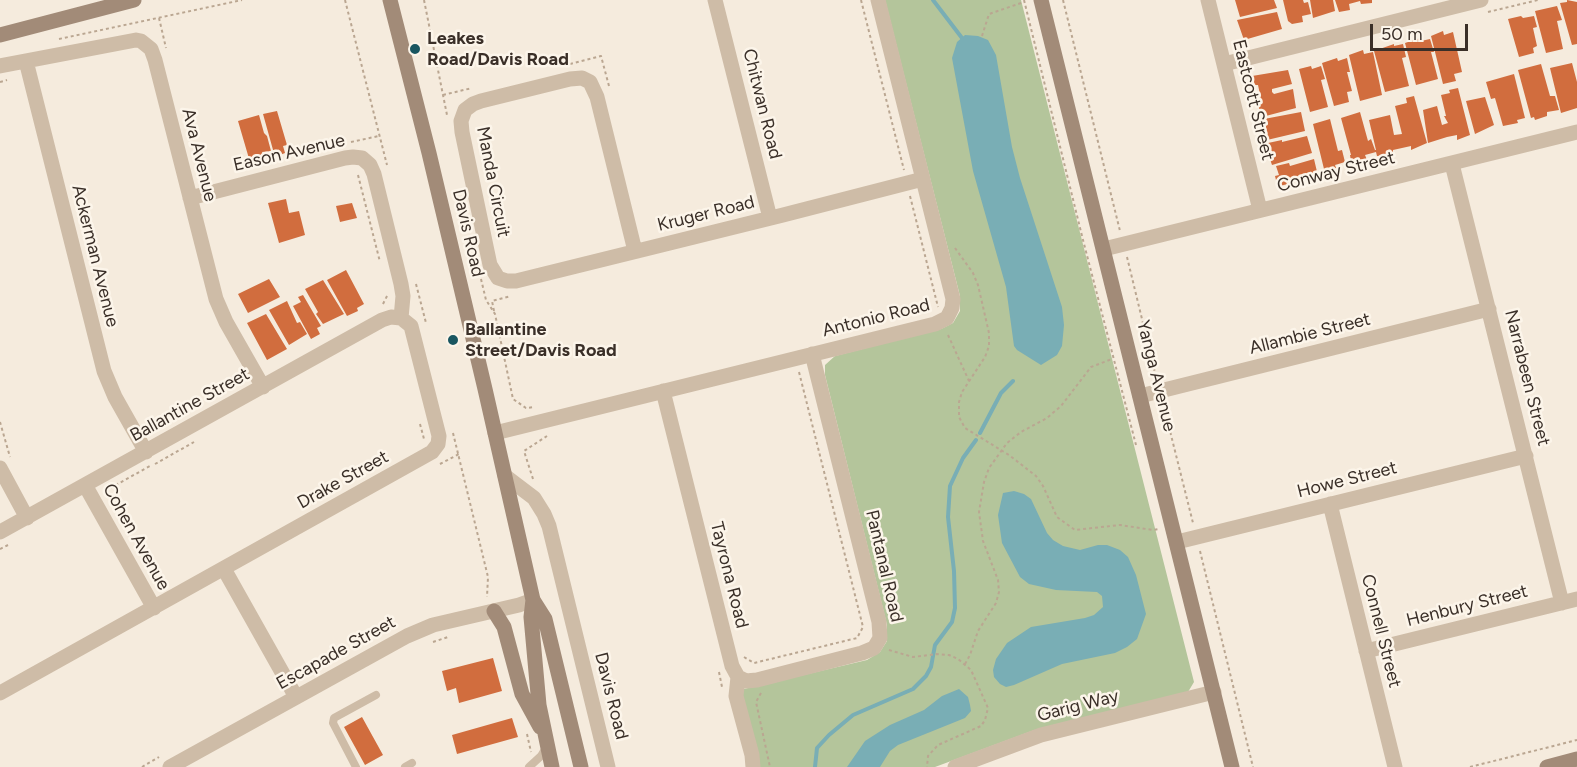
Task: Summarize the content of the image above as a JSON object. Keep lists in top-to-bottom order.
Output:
{
  "streets": {
    "street": [
      "Eastcott Street",
      "Chitwan Road",
      "Eason Avenue",
      "Ava Avenue",
      "Conway Street",
      "Manda Circuit",
      "Kruger Road",
      "Davis Road",
      "Ackerman Avenue",
      "Antonio Road",
      "Allambie Street",
      "Yanga Avenue",
      "Narrabeen Street",
      "Ballantine Street",
      "Drake Street",
      "Howe Street",
      "Cohen Avenue",
      "Pantanal Road",
      "Tayrona Road",
      "Henbury Street",
      "Connell Street",
      "Escapade Street",
      "Garig Way"
    ]
  },
  "crossings": [
    ["Eastcott Street", "Conway Street"],
    ["Chitwan Road", "Kruger Road"],
    ["Eason Avenue", "Ava Avenue"],
    ["Eason Avenue", "Ballantine Street"],
    ["Ava Avenue", "Ackerman Avenue"],
    ["Ava Avenue", "Ballantine Street"],
    ["Conway Street", "Yanga Avenue"],
    ["Conway Street", "Narrabeen Street"],
    ["Manda Circuit", "Kruger Road"],
    ["Kruger Road", "Antonio Road"],
    ["Davis Road", "Antonio Road"],
    ["Davis Road", "Escapade Street"],
    ["Ackerman Avenue", "Ballantine Street"],
    ["Antonio Road", "Pantanal Road"],
    ["Antonio Road", "Tayrona Road"],
    ["Allambie Street", "Yanga Avenue"],
    ["Allambie Street", "Narrabeen Street"],
    ["Yanga Avenue", "Howe Street"],
    ["Yanga Avenue", "Garig Way"],
    ["Narrabeen Street", "Howe Street"],
    ["Narrabeen Street", "Henbury Street"],
    ["Ballantine Street", "Cohen Avenue"],
    ["Drake Street", "Cohen Avenue"],
    ["Howe Street", "Connell Street"],
    ["Pantanal Road", "Tayrona Road"],
    ["Henbury Street", "Connell Street"]
  ],
  "places": ["Leakes Road/Davis Road", "Ballantine Street/Davis Road"],
  "scale_bar": "50 m"
}
